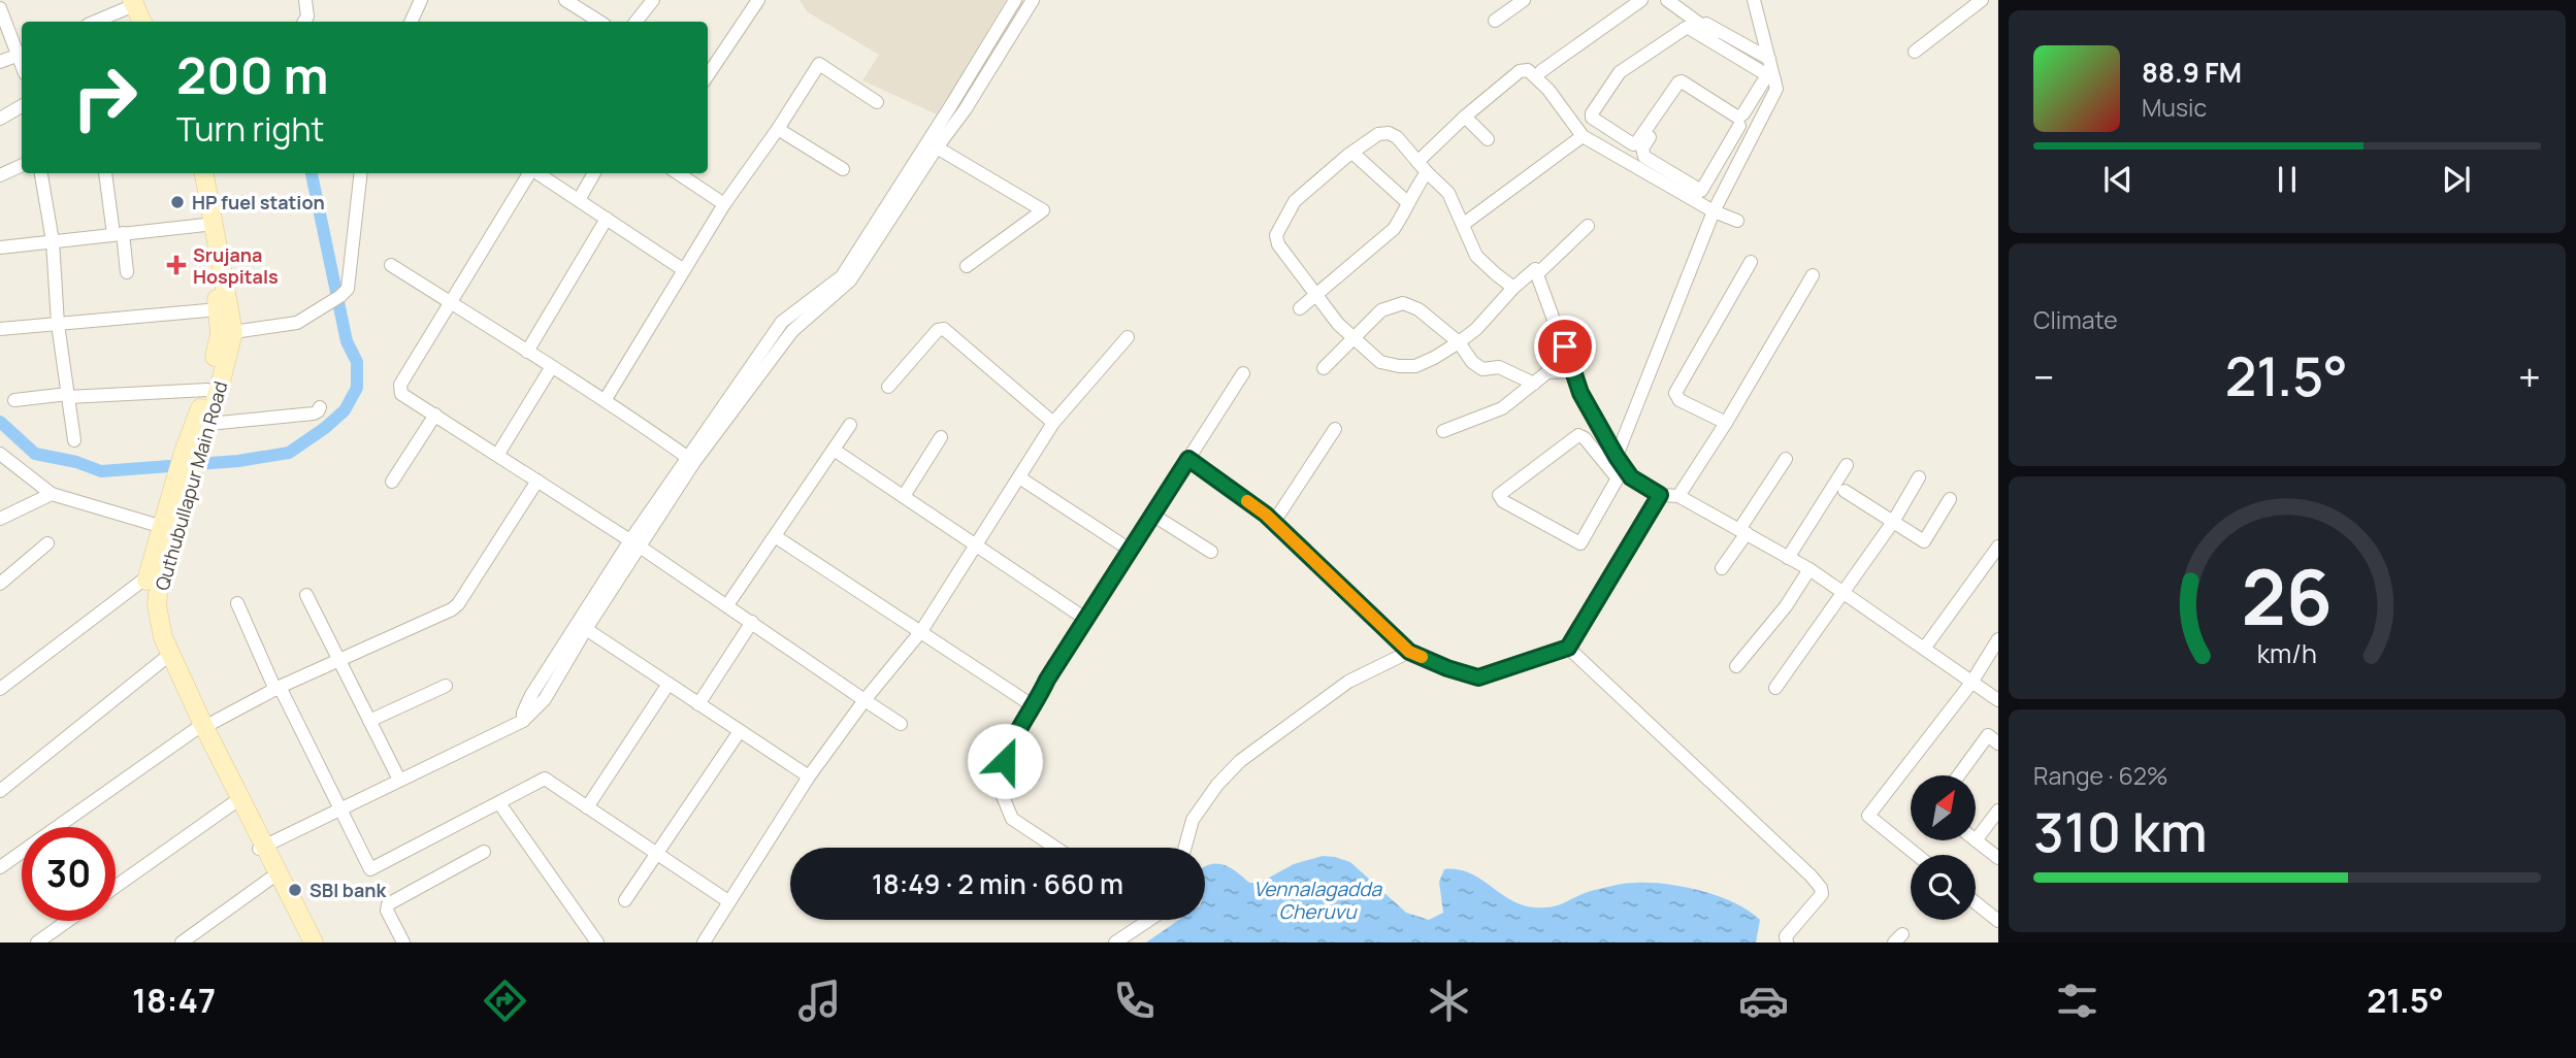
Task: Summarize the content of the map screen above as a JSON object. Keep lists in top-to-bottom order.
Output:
{
  "streets": {
    "main road": ["Quthubullapur Main Road"]
  },
  "water": ["Vennalagadda Cheruvu"],
  "places": {
    "other": ["HP fuel station", "SBI bank"],
    "health": ["Srujana Hospitals"]
  },
  "north": "top right",
  "page": {
    "turn": ["200 m", "Turn right"],
    "song": ["88.9 FM", "Music"],
    "tile": [
      "Climate",
      ["Range · 62%", "310 km"]
    ],
    "heat": ["−", "21.5°", "+"],
    "limit": "30",
    "trip": "18:49 · 2 min · 660 m",
    "tabs": ["18:47", "21.5°"],
    "gauge": ["26", "km/h"]
  }
}
